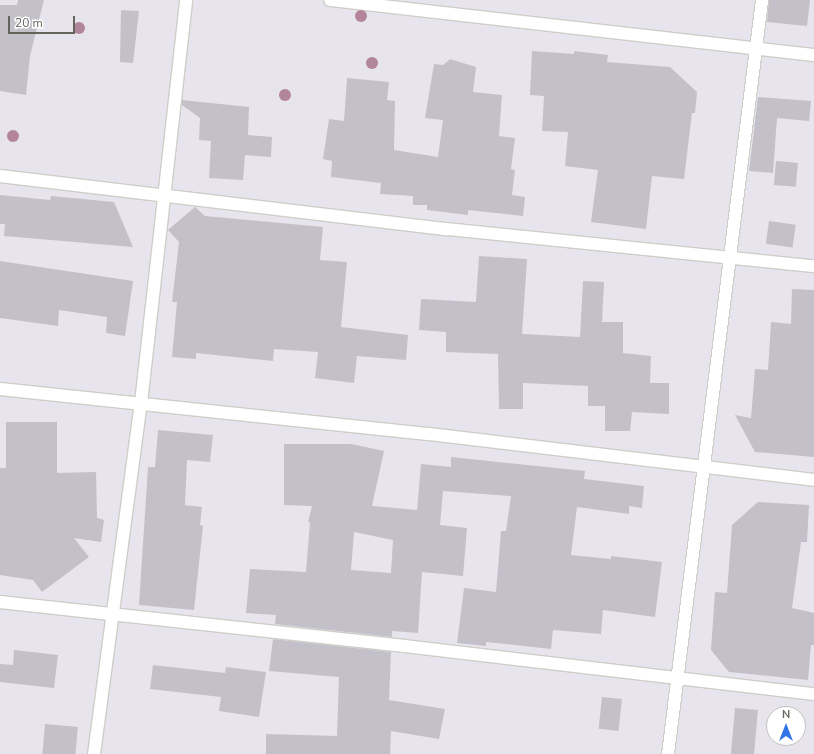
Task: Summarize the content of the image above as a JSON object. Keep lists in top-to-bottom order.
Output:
{
  "scale_bar": "20 m",
  "north": "top"
}
